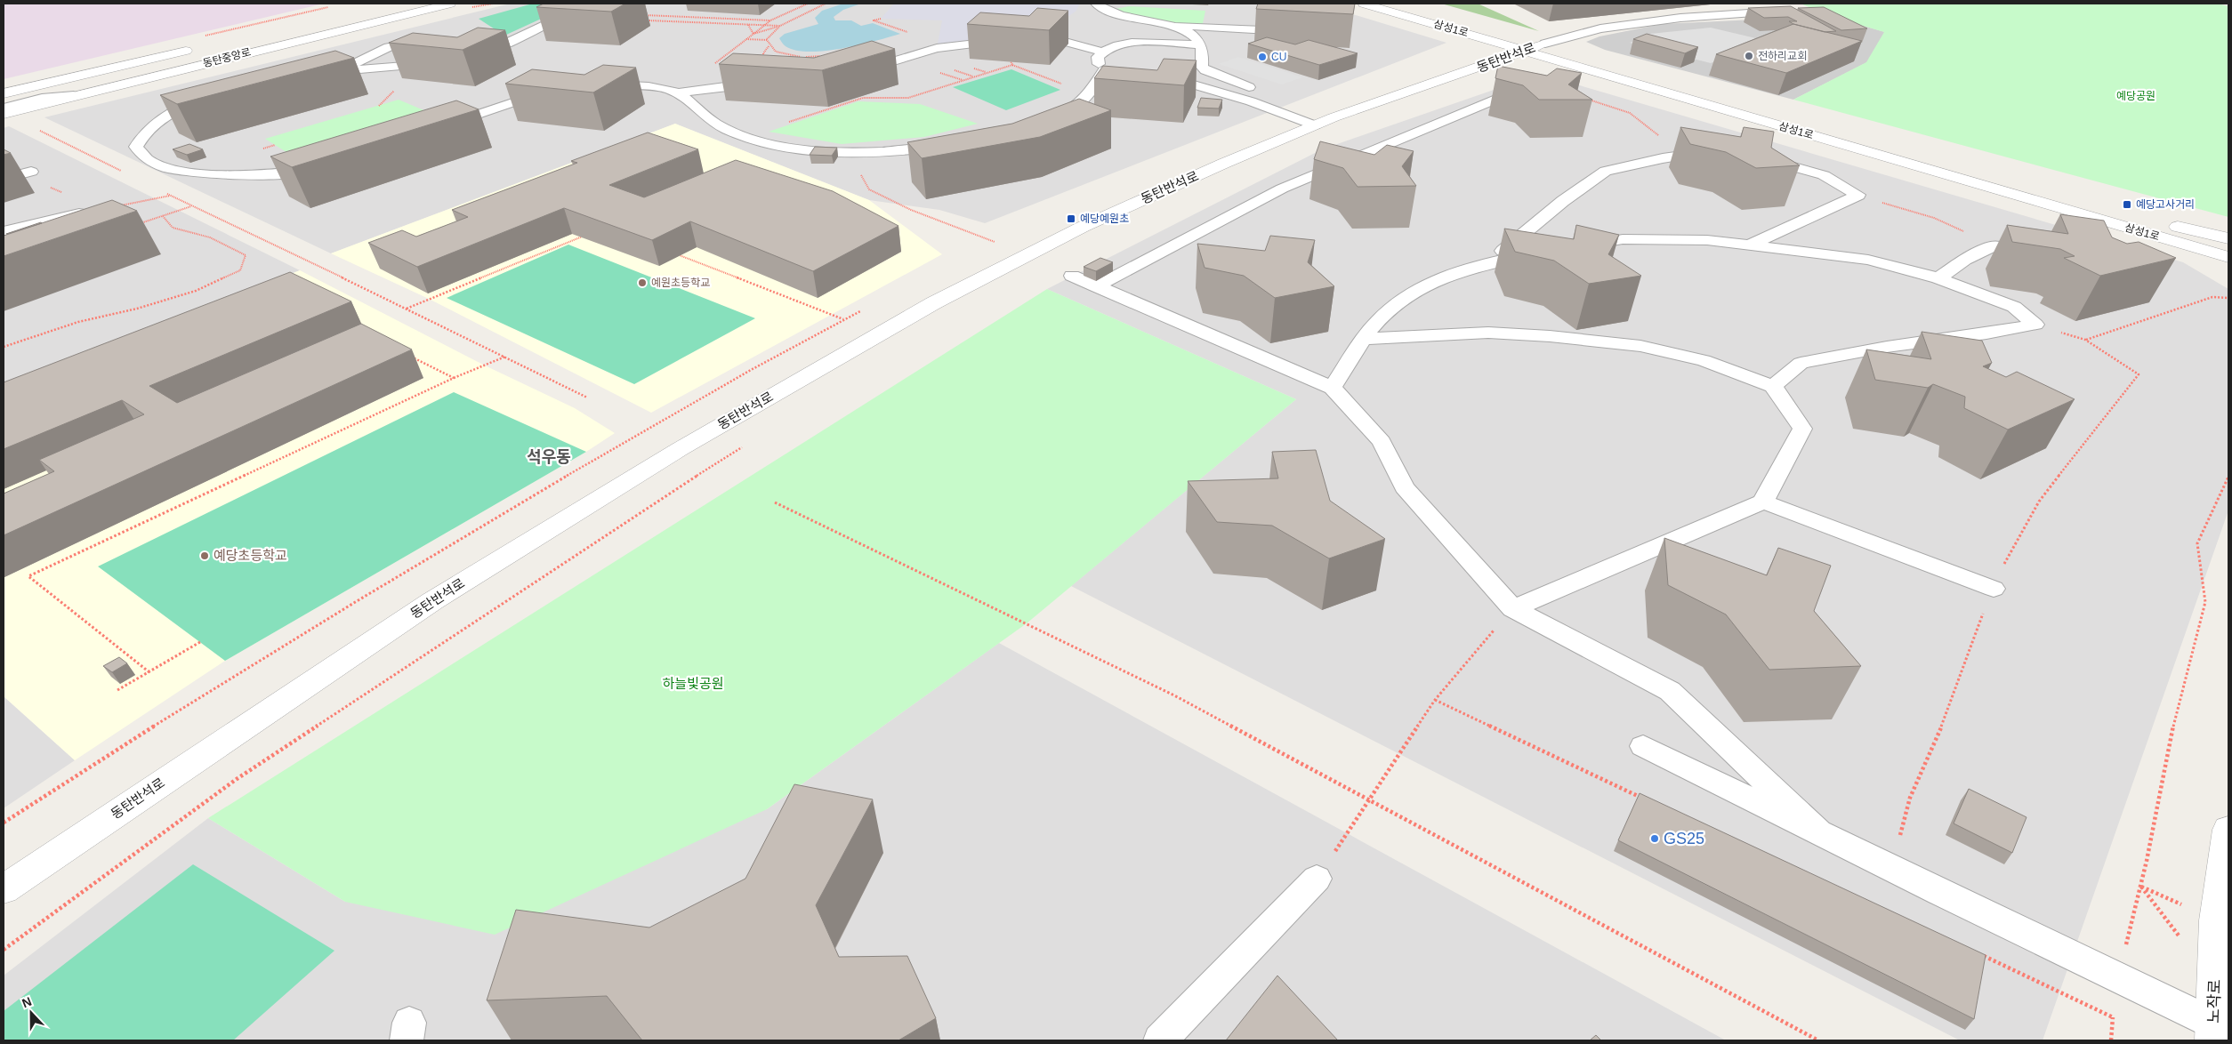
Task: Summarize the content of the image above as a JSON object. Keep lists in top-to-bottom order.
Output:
{
  "streets": {
    "street": [
      "삼성1로",
      "동탄중앙로",
      "동탄반석로",
      "노작로"
    ]
  },
  "crossings": [
    ["삼성1로", "동탄반석로"]
  ],
  "districts": ["석우동"],
  "parks": ["예당공원", "하늘빛공원"],
  "places": {
    "other": [
      "전하리교회",
      "CU",
      "예원초등학교",
      "예당초등학교",
      "GS25"
    ],
    "transit": ["예당고사거리", "예당예원초"]
  },
  "north": "top"
}
